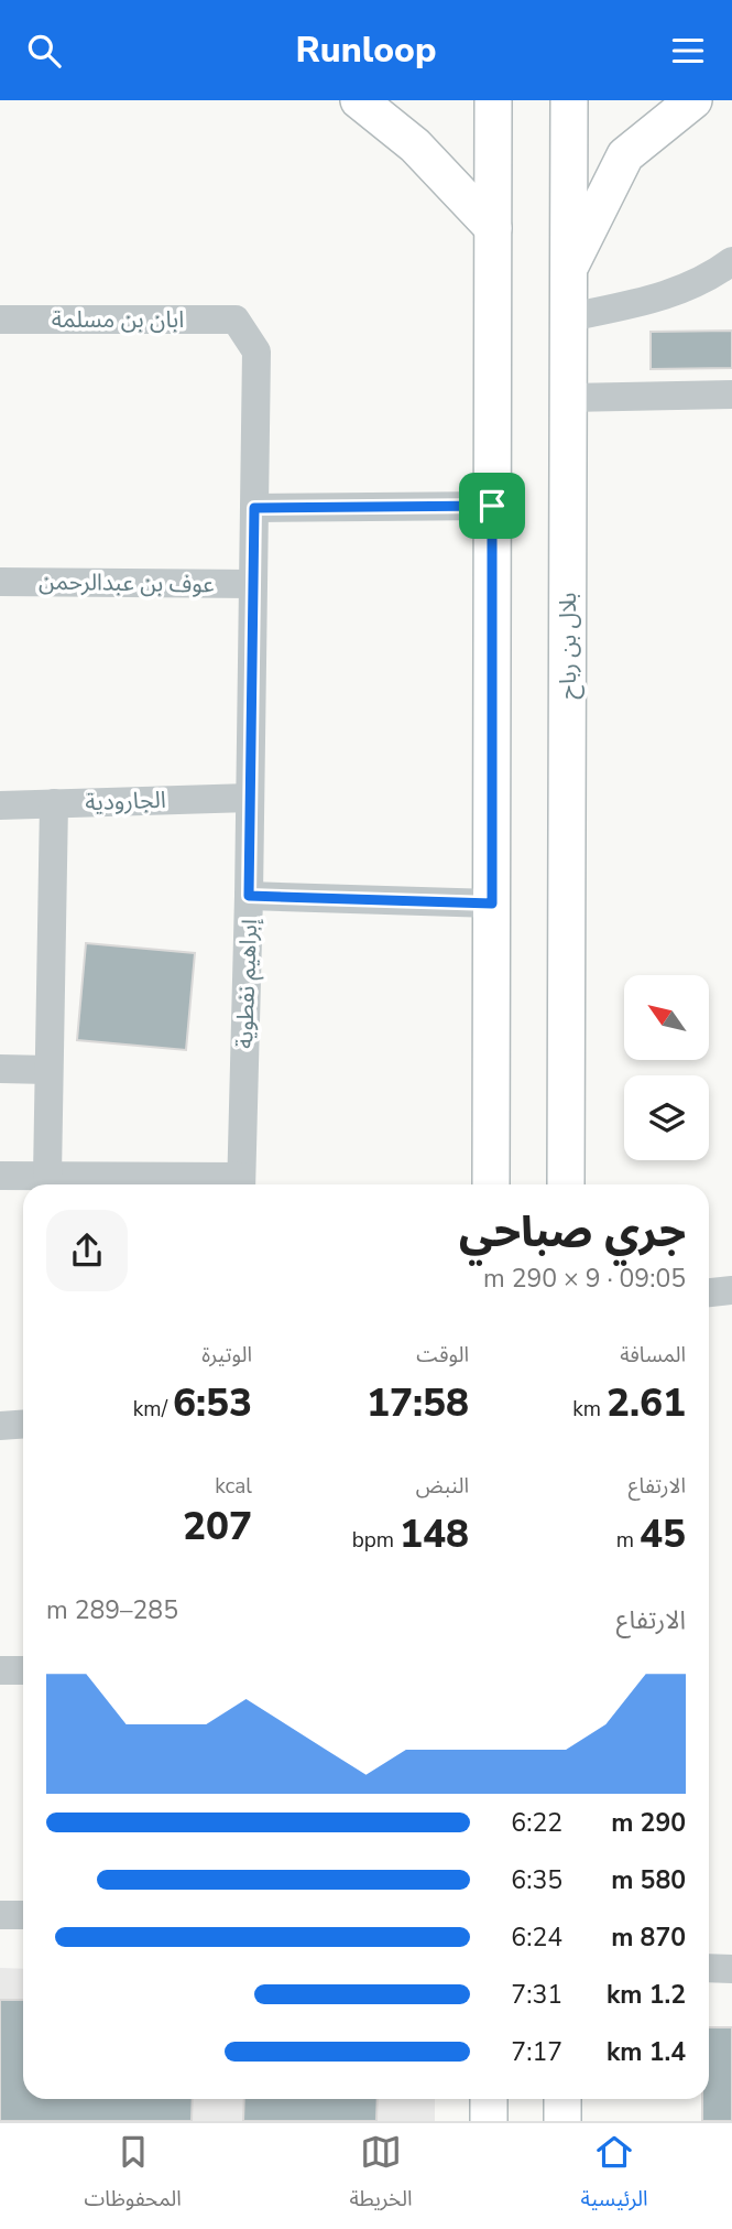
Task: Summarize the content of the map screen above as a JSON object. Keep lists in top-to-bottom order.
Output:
{
  "streets": {
    "main road": ["بلال بن رباح"],
    "street": [
      "ابان بن مسلمة",
      "عوف بن عبدالرحمن",
      "الجارودية",
      "إبراهيم نفطوية"
    ]
  },
  "crossings": [
    ["ابان بن مسلمة", "إبراهيم نفطوية"],
    ["عوف بن عبدالرحمن", "إبراهيم نفطوية"],
    ["الجارودية", "إبراهيم نفطوية"]
  ],
  "north": "top left",
  "page": {
    "header": "Runloop",
    "heading": ["جري صباحي", "09:05 · 9 × 290 m"],
    "stats": [
      ["المسافة", "2.61 km"],
      ["الوقت", "17:58"],
      ["الوتيرة", "6:53 /km"],
      ["الارتفاع", "45 m"],
      ["النبض", "148 bpm"],
      ["kcal", "207"]
    ],
    "chart": ["الارتفاع", "285–289 m"],
    "list": [
      {
        "name": "290 m",
        "note": "6:22"
      },
      {
        "name": "580 m",
        "note": "6:35"
      },
      {
        "name": "870 m",
        "note": "6:24"
      },
      {
        "name": "1.2 km",
        "note": "7:31"
      },
      {
        "name": "1.4 km",
        "note": "7:17"
      }
    ],
    "tabs": ["الرئيسية", "الخريطة", "المحفوظات"]
  }
}
